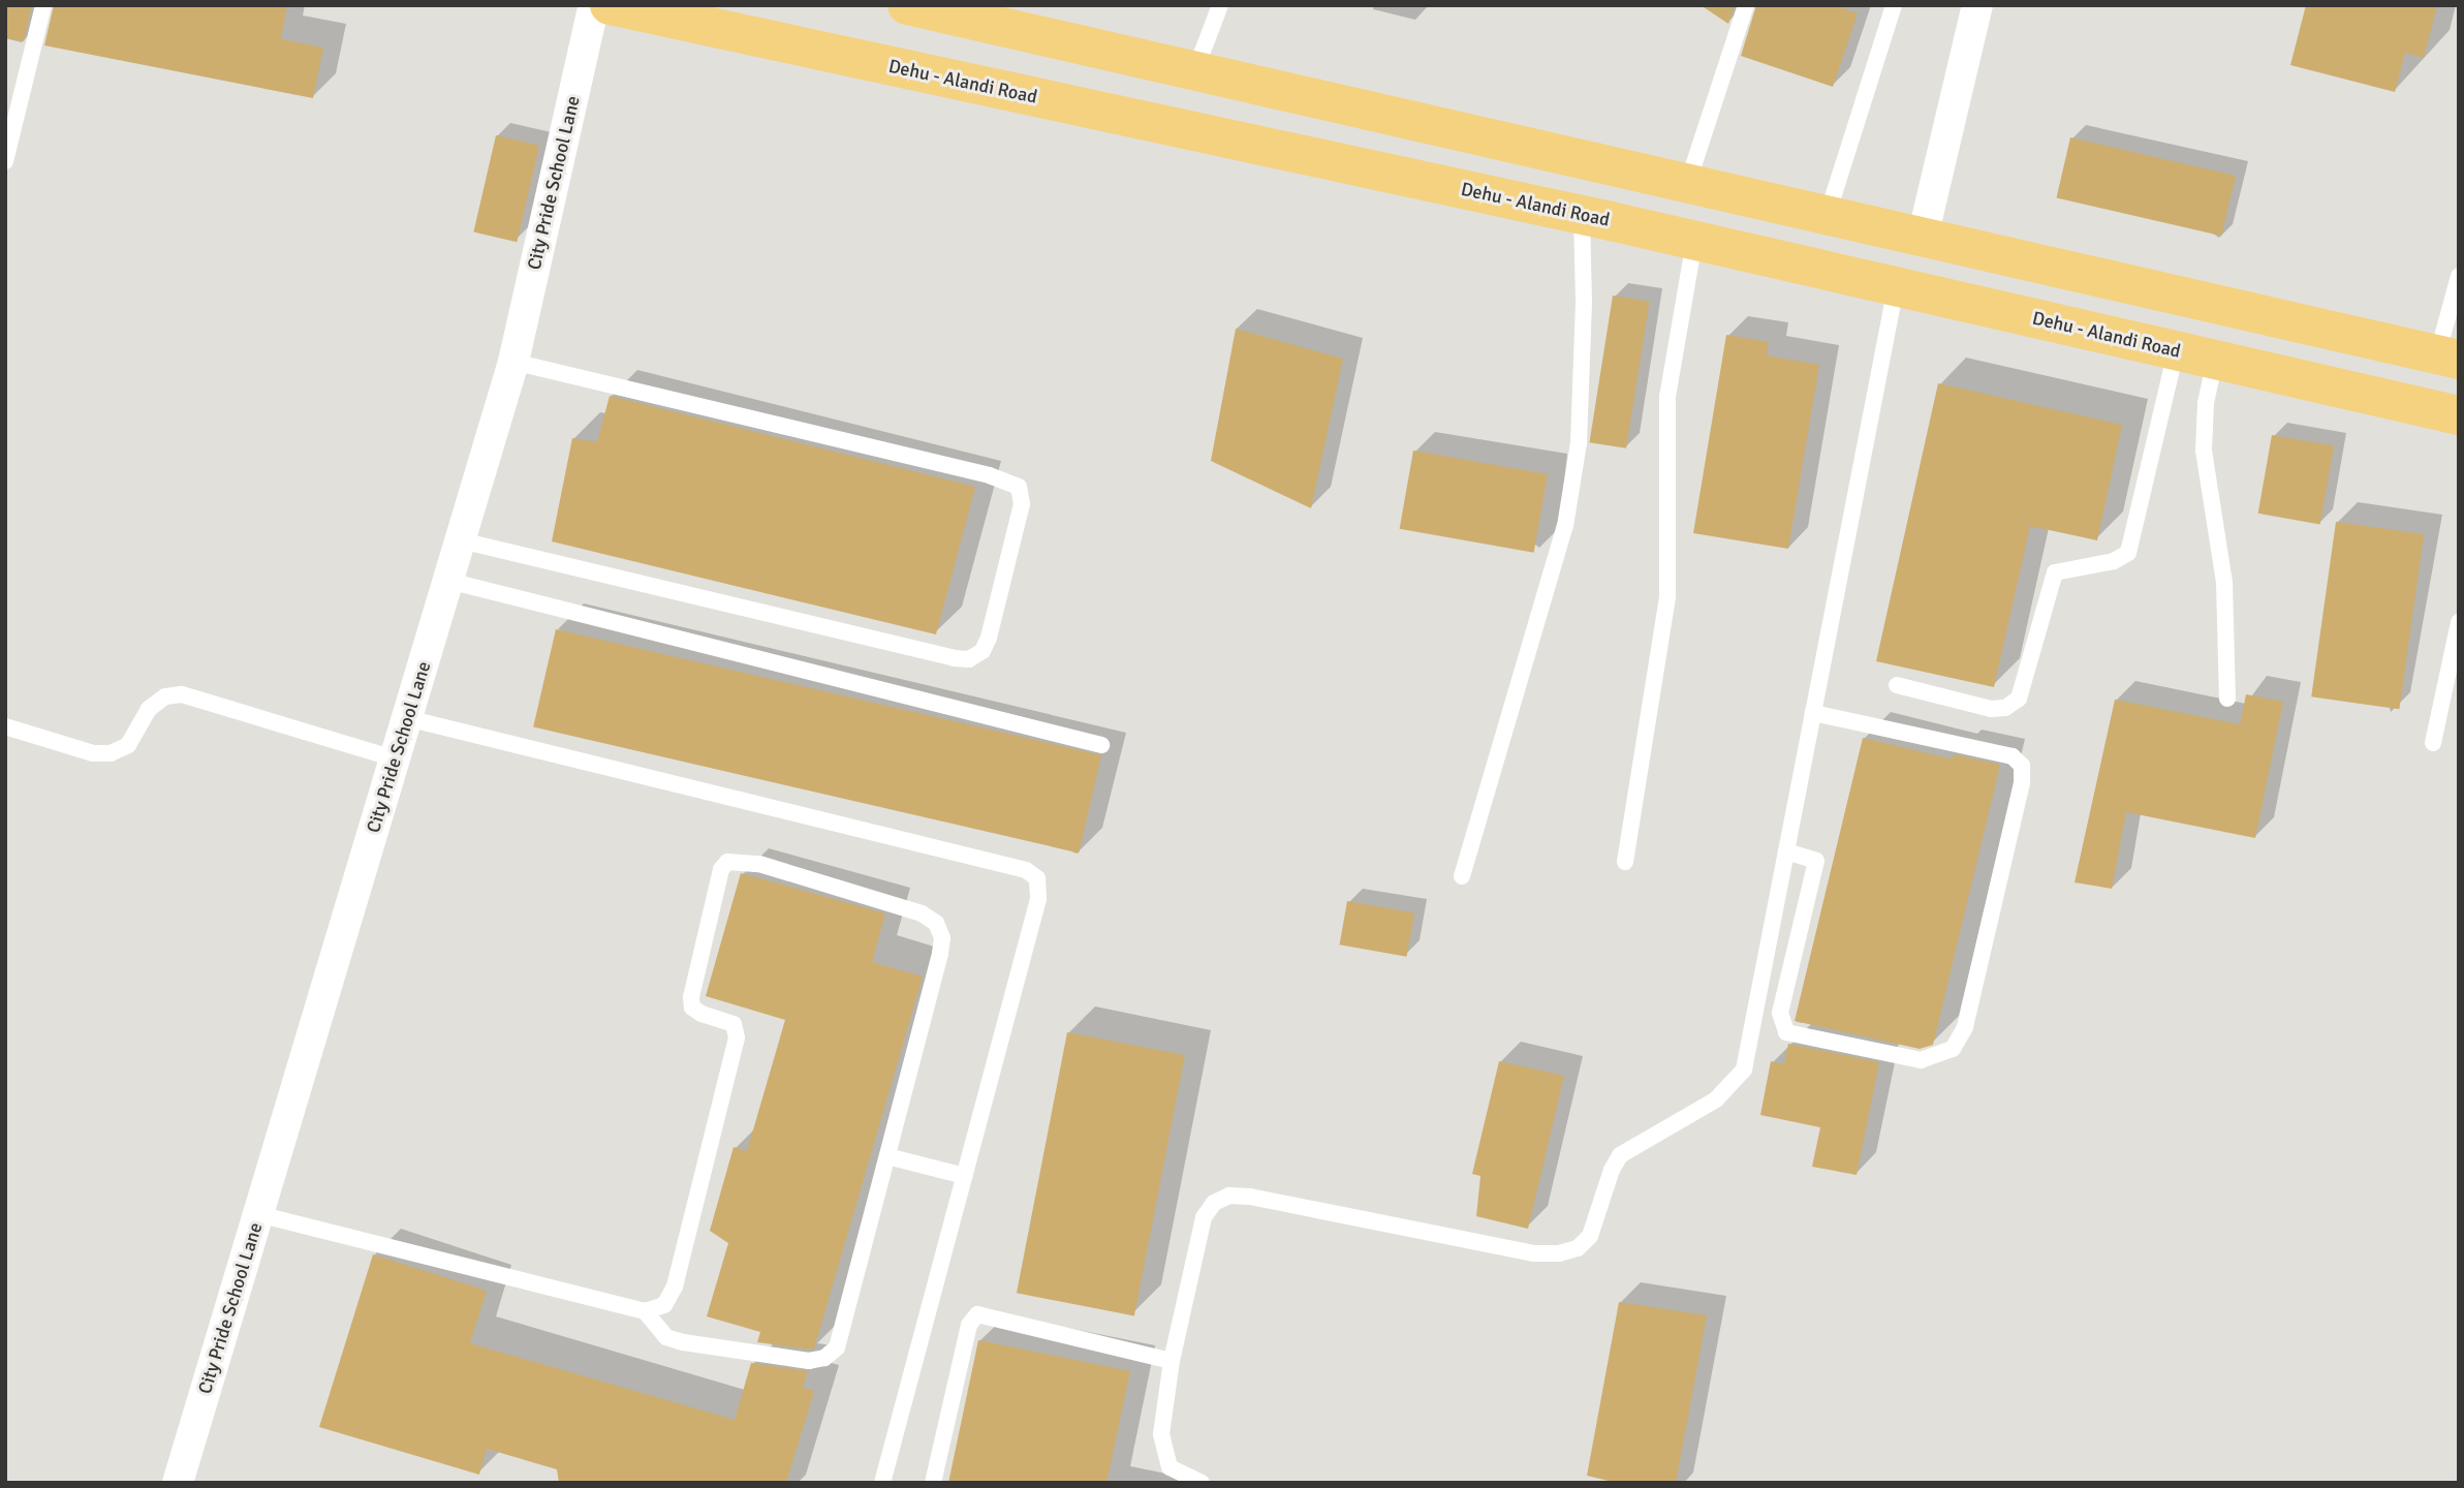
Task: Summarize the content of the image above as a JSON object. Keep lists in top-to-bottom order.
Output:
{
  "streets": {
    "main road": ["Dehu - Alandi Road"],
    "street": ["City Pride School Lane"]
  }
}
